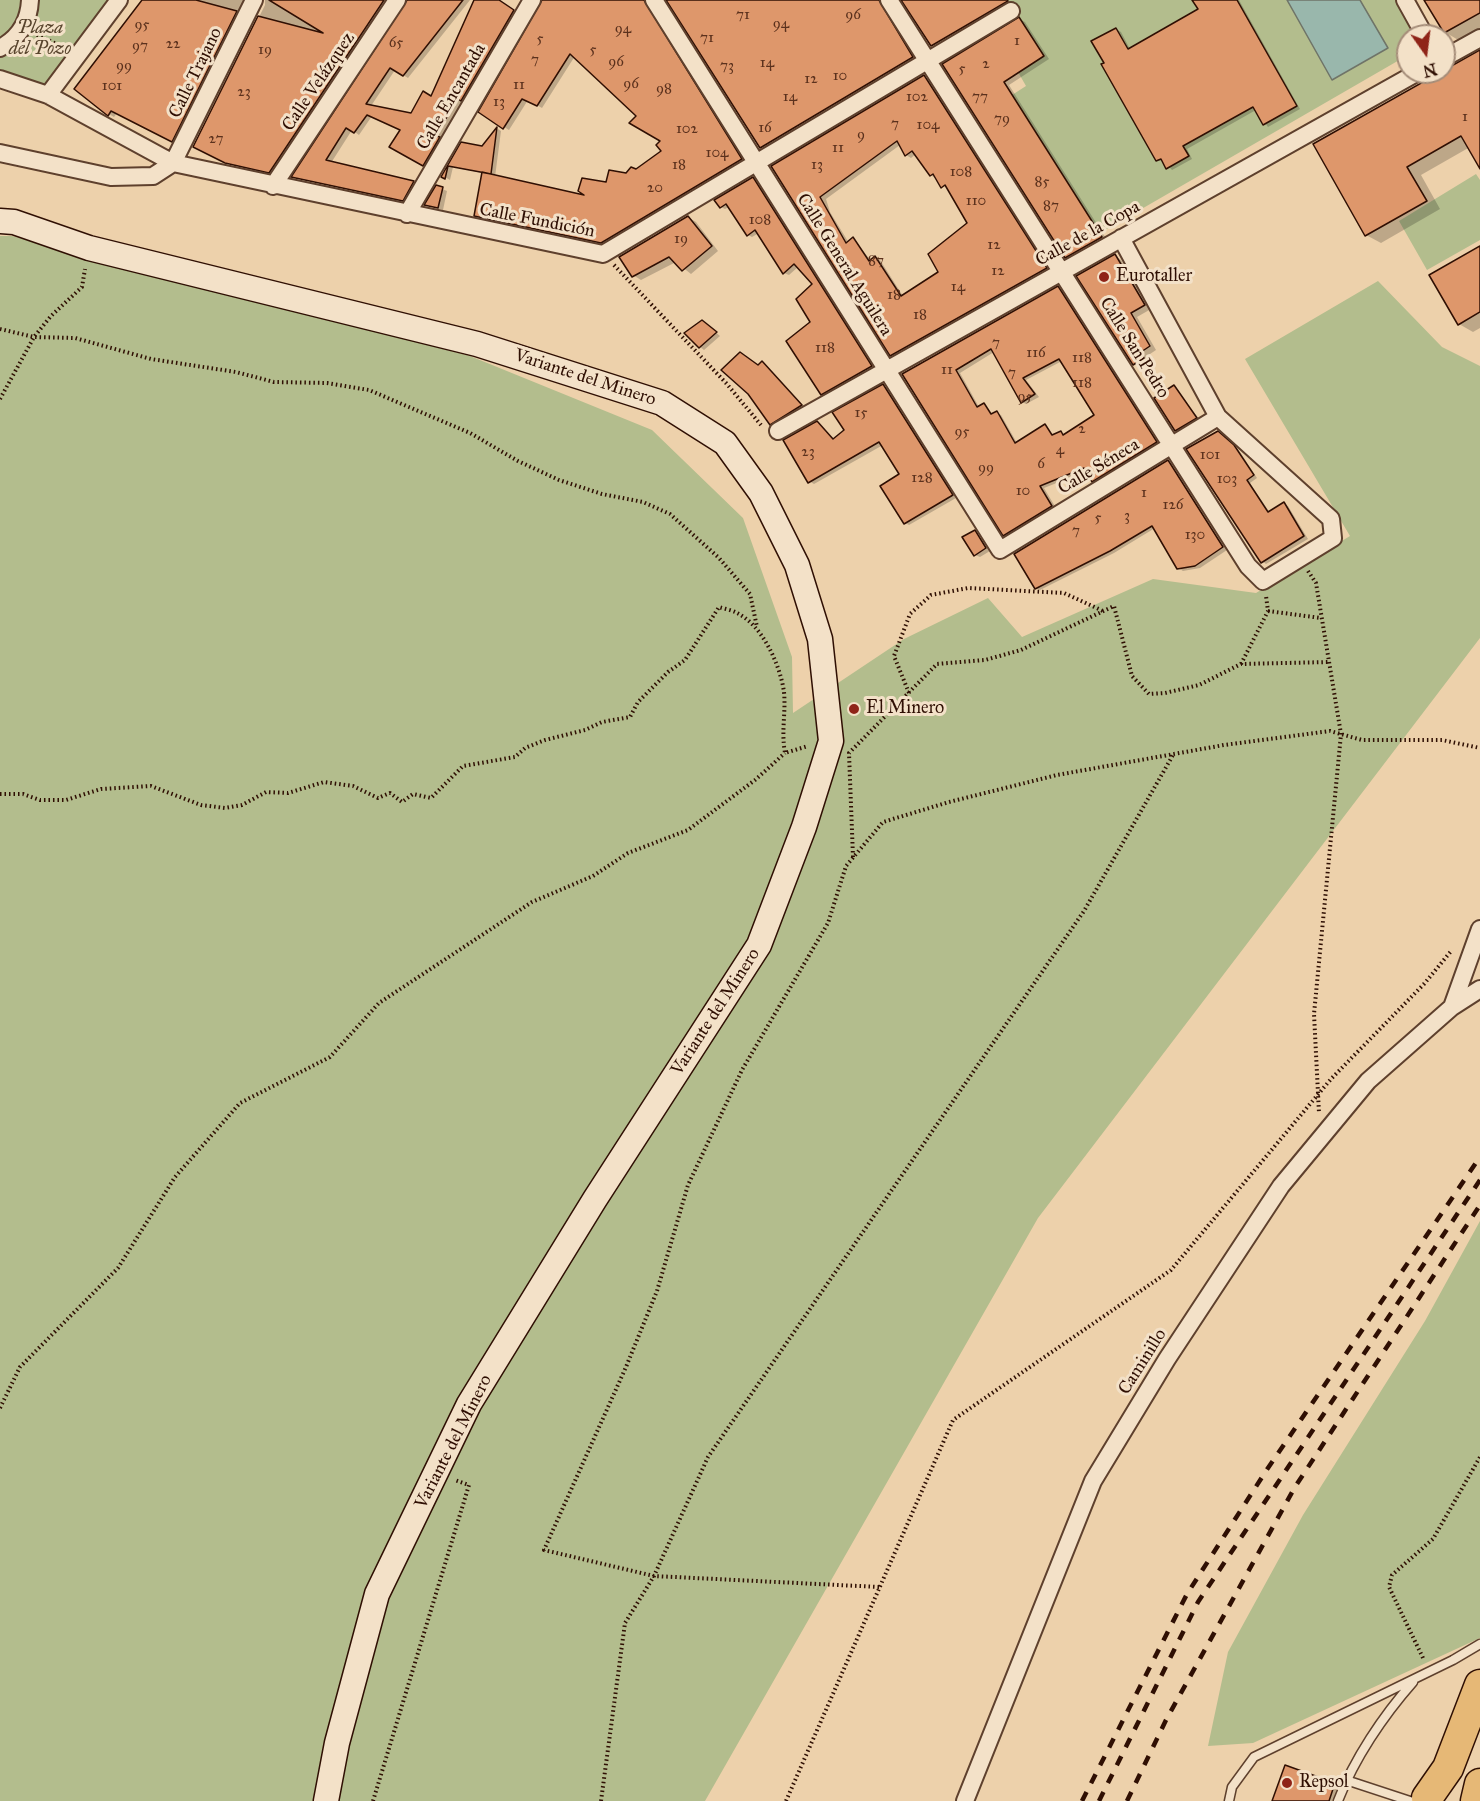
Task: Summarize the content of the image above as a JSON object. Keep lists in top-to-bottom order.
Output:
{
  "streets": {
    "street": [
      "Calle Trajano",
      "Calle Velázquez",
      "Calle Encantada",
      "Calle Fundición",
      "Calle de la Copa",
      "Calle General Aguilera",
      "Calle San Pedro",
      "Variante del Minero",
      "Calle Séneca",
      "Caminillo"
    ]
  },
  "crossings": [
    ["Calle Trajano", "Calle Fundición"],
    ["Calle Velázquez", "Calle Fundición"],
    ["Calle Encantada", "Calle Fundición"],
    ["Calle Fundición", "Calle General Aguilera"],
    ["Calle Fundición", "Calle San Pedro"],
    ["Calle de la Copa", "Calle General Aguilera"],
    ["Calle de la Copa", "Calle San Pedro"],
    ["Calle General Aguilera", "Calle Séneca"],
    ["Calle San Pedro", "Calle Séneca"]
  ],
  "parks": ["Plaza del Pozo"],
  "places": ["Eurotaller", "El Minero", "Repsol"],
  "house_numbers": [
    "71",
    "96",
    "94",
    "95",
    "94",
    "71",
    "5",
    "1",
    "65",
    "22",
    "97",
    "19",
    "5",
    "7",
    "96",
    "14",
    "2",
    "99",
    "73",
    "5",
    "10",
    "12",
    "96",
    "11",
    "101",
    "98",
    "23",
    "14",
    "102",
    "77",
    "13",
    "1",
    "79",
    "7",
    "104",
    "16",
    "102",
    "9",
    "27",
    "11",
    "104",
    "18",
    "13",
    "108",
    "85",
    "20",
    "110",
    "87",
    "108",
    "19",
    "12",
    "87",
    "12",
    "14",
    "18",
    "18",
    "7",
    "118",
    "116",
    "118",
    "11",
    "7",
    "118",
    "95",
    "15",
    "2",
    "95",
    "4",
    "23",
    "101",
    "6",
    "99",
    "128",
    "103",
    "10",
    "1",
    "126",
    "3",
    "5",
    "7",
    "130"
  ],
  "north": "bottom"
}
